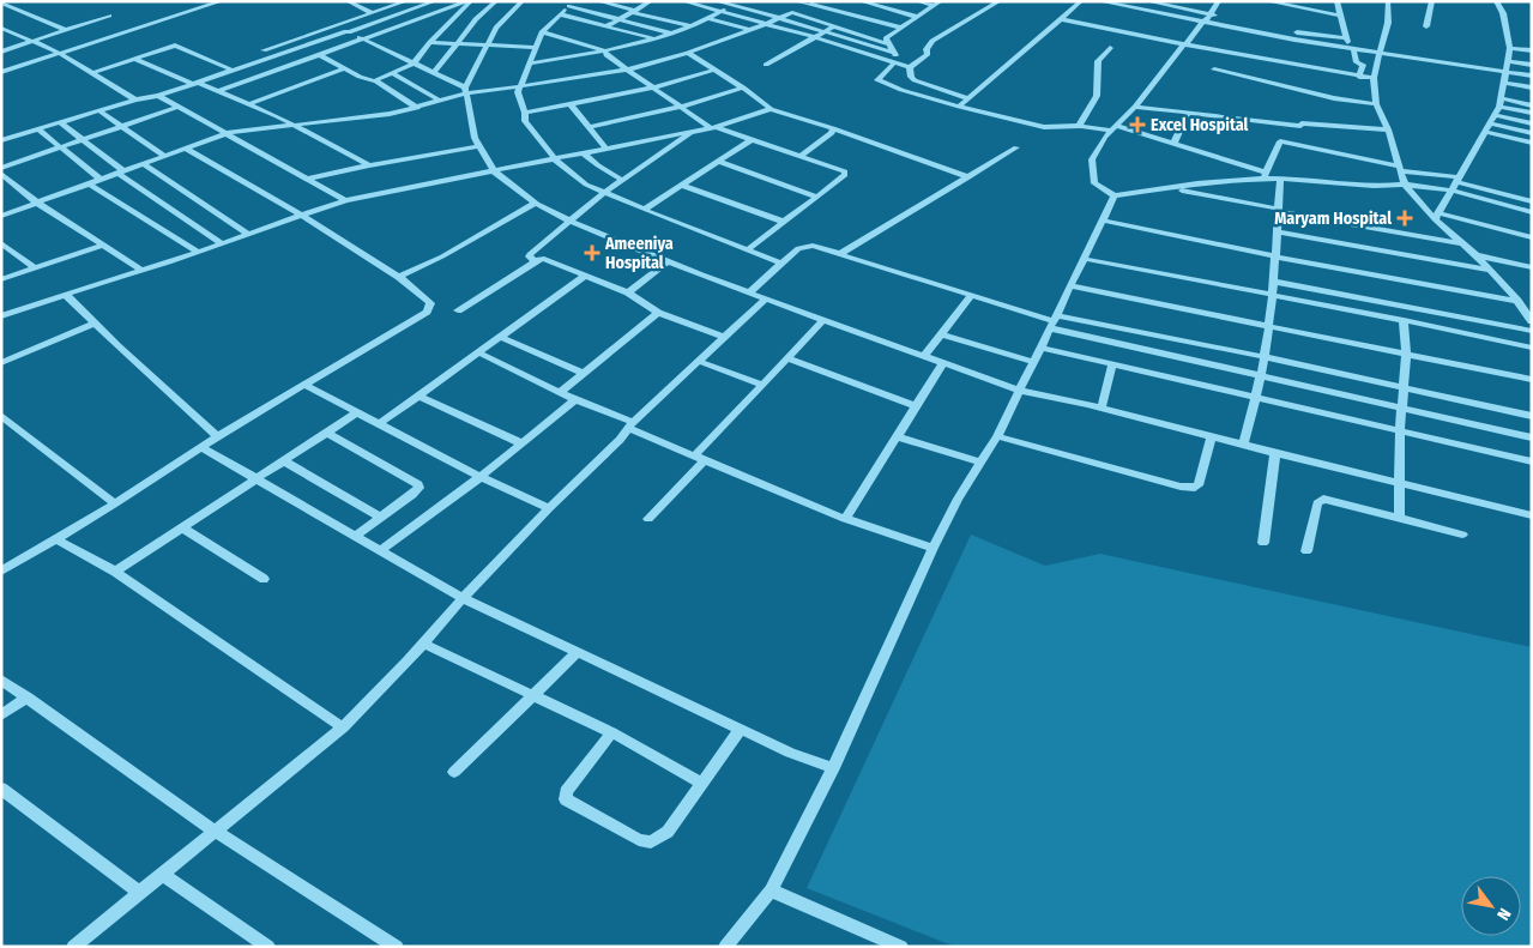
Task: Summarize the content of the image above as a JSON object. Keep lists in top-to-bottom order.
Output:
{
  "places": {
    "health": ["Excel Hospital", "Maryam Hospital", "Ameeniya Hospital"]
  },
  "north": "bottom right"
}
